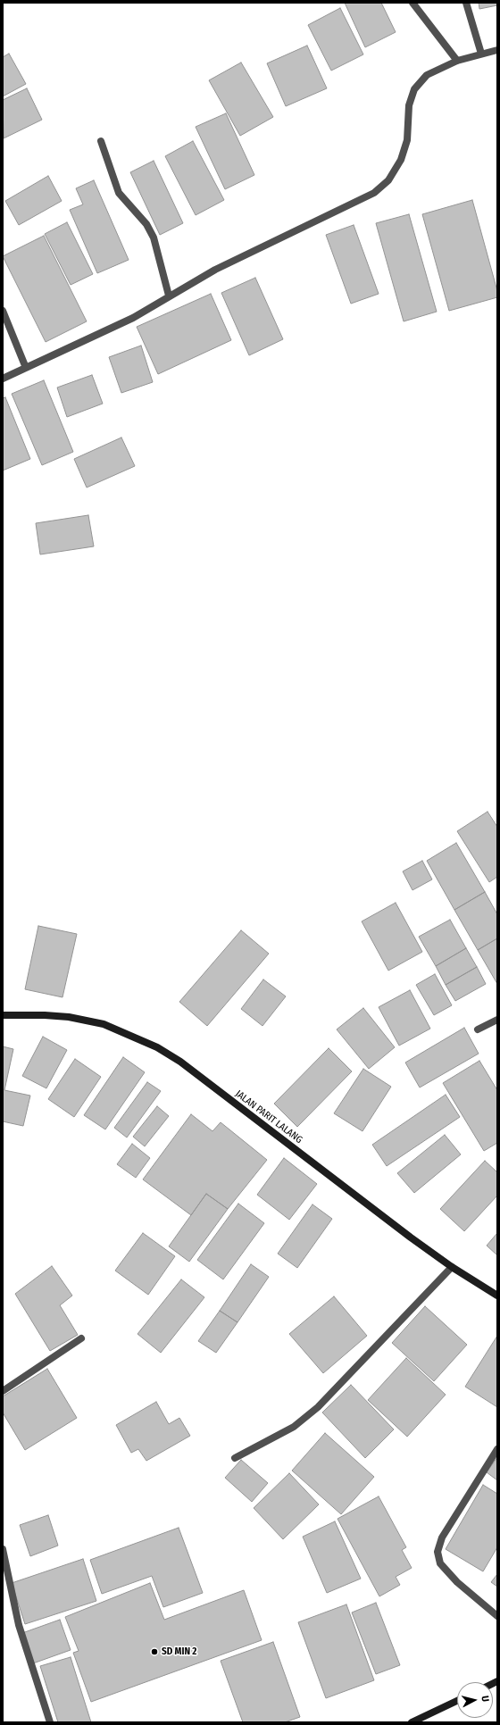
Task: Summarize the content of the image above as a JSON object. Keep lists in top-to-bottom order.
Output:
{
  "streets": {
    "street": ["JALAN PARIT LALANG"]
  },
  "places": ["SD MIN 2"],
  "north": "right"
}
